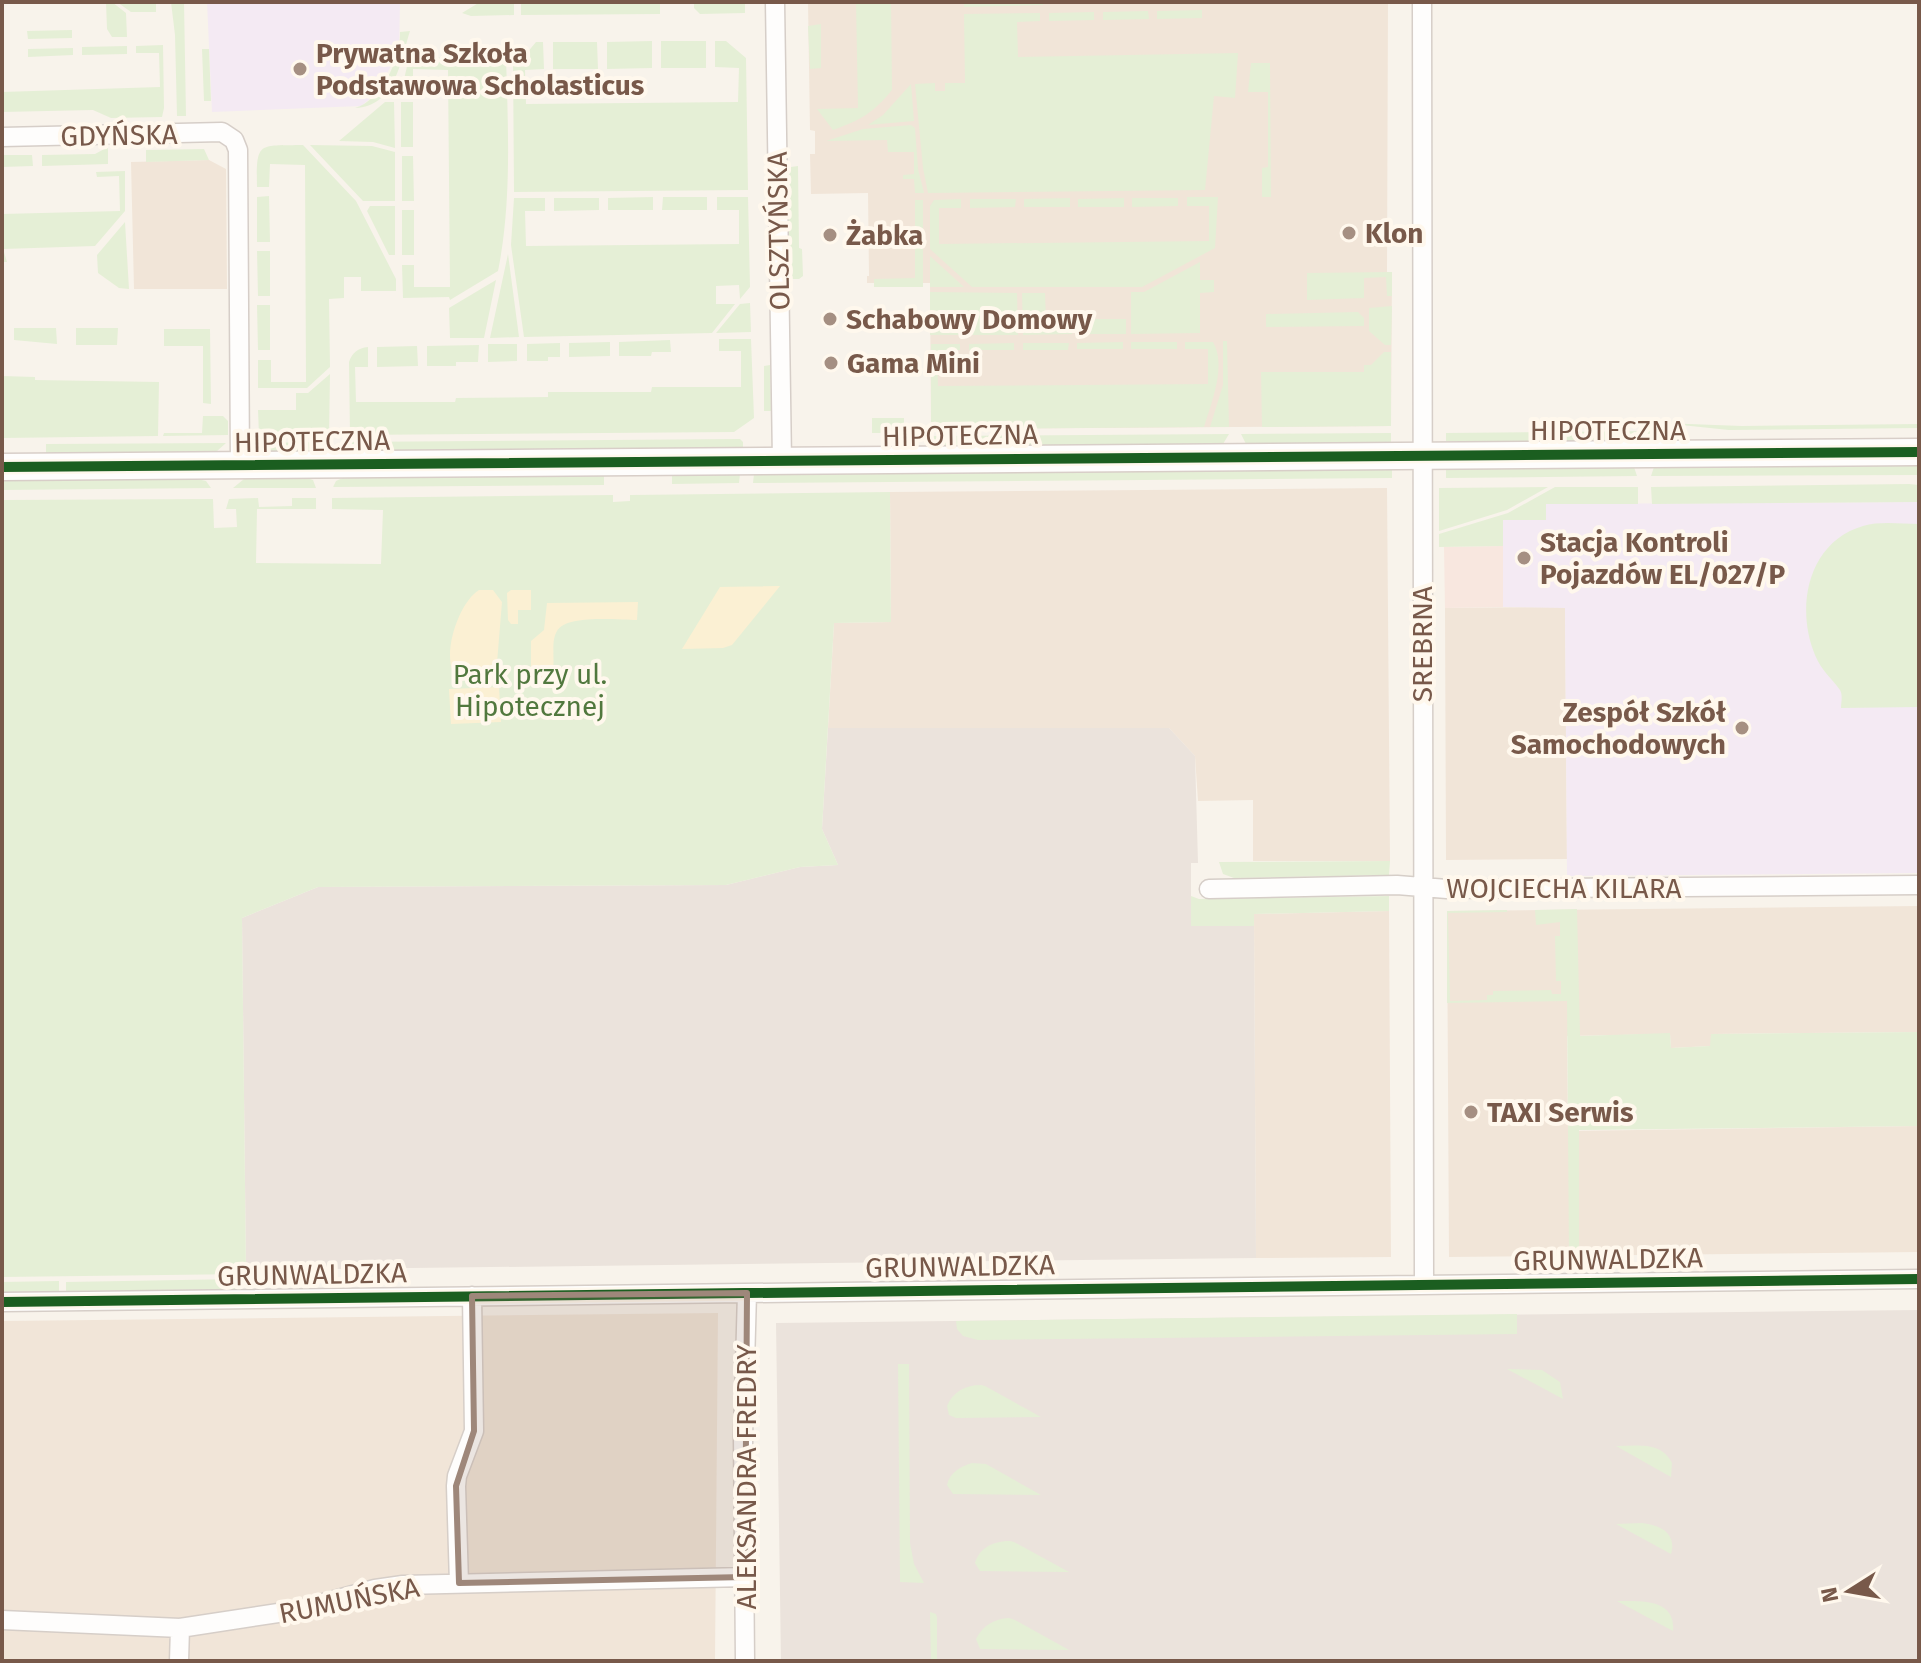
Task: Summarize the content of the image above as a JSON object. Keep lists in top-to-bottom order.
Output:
{
  "streets": {
    "street": [
      "GDYŃSKA",
      "OLSZTYŃSKA",
      "HIPOTECZNA",
      "SREBRNA",
      "WOJCIECHA KILARA",
      "GRUNWALDZKA",
      "ALEKSANDRA FREDRY",
      "RUMUŃSKA"
    ]
  },
  "crossings": [
    ["GDYŃSKA", "HIPOTECZNA"],
    ["OLSZTYŃSKA", "HIPOTECZNA"],
    ["HIPOTECZNA", "SREBRNA"],
    ["SREBRNA", "WOJCIECHA KILARA"],
    ["SREBRNA", "GRUNWALDZKA"],
    ["GRUNWALDZKA", "ALEKSANDRA FREDRY"],
    ["ALEKSANDRA FREDRY", "RUMUŃSKA"]
  ],
  "parks": ["Park przy ul. Hipotecznej"],
  "places": [
    "Prywatna Szkoła Podstawowa Scholasticus",
    "Klon",
    "Żabka",
    "Schabowy Domowy",
    "Gama Mini",
    "Stacja Kontroli Pojazdów EL/027/P",
    "Zespół Szkół Samochodowych",
    "TAXI Serwis"
  ],
  "north": "left"
}
